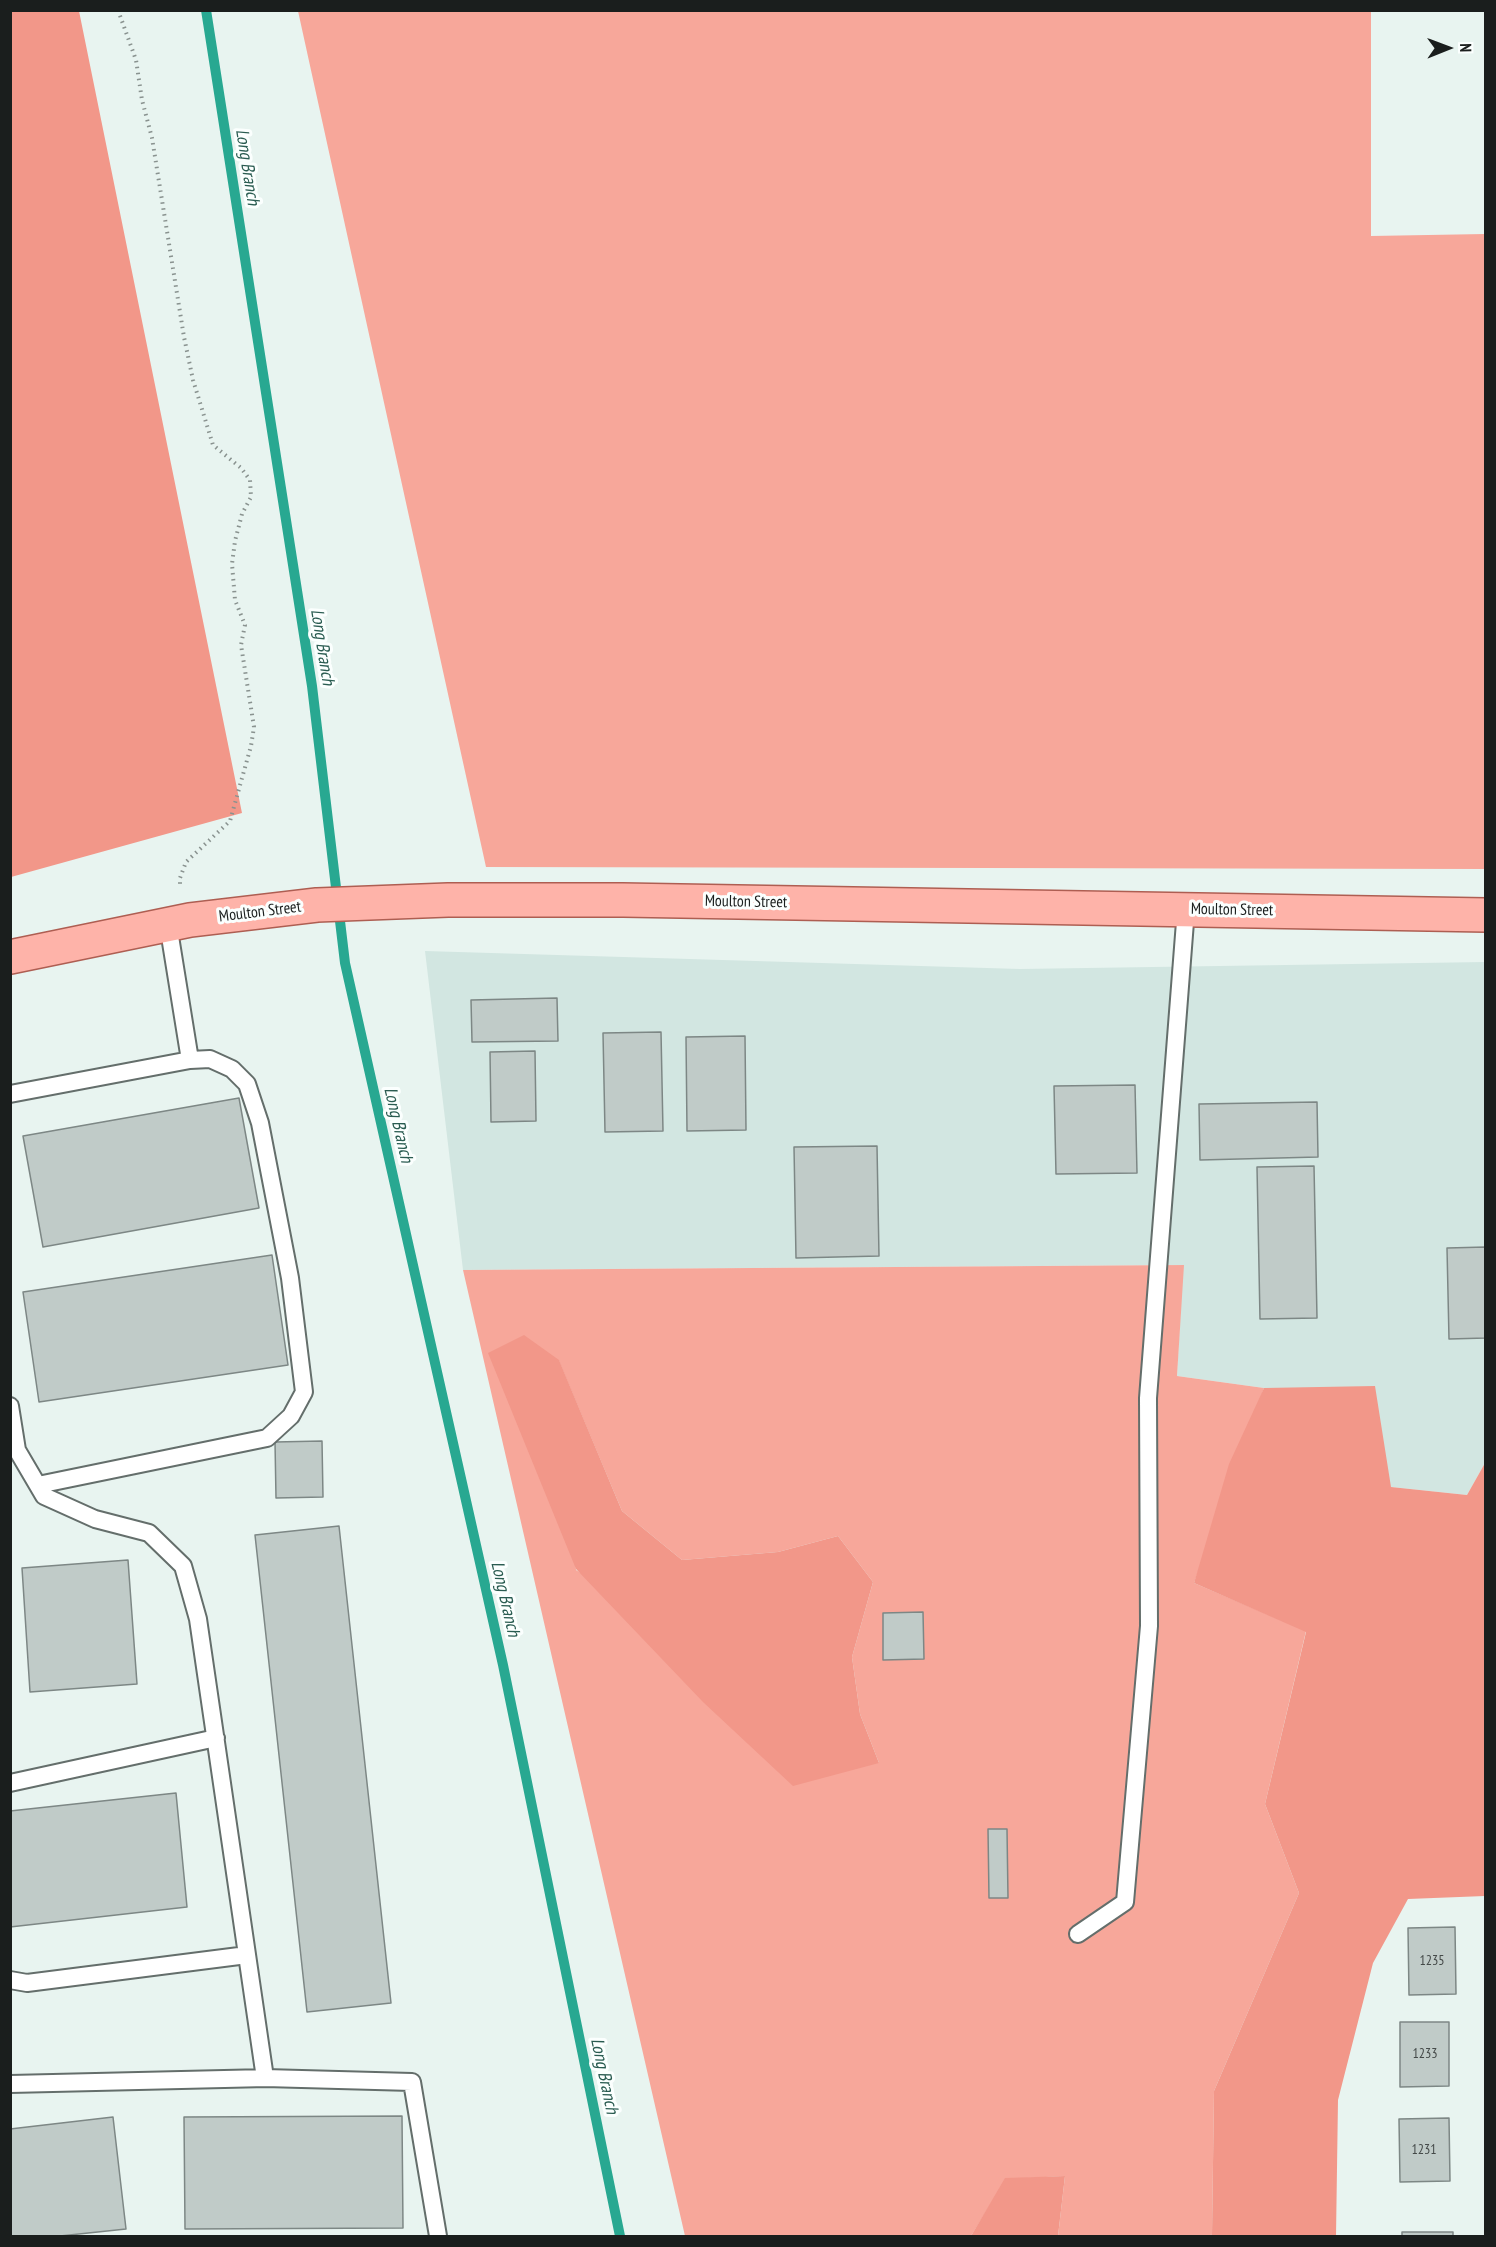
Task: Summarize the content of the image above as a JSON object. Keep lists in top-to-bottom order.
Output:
{
  "streets": {
    "main road": ["Moulton Street"]
  },
  "water": ["Long Branch"],
  "house_numbers": ["1235", "1233", "1231"],
  "north": "right"
}
